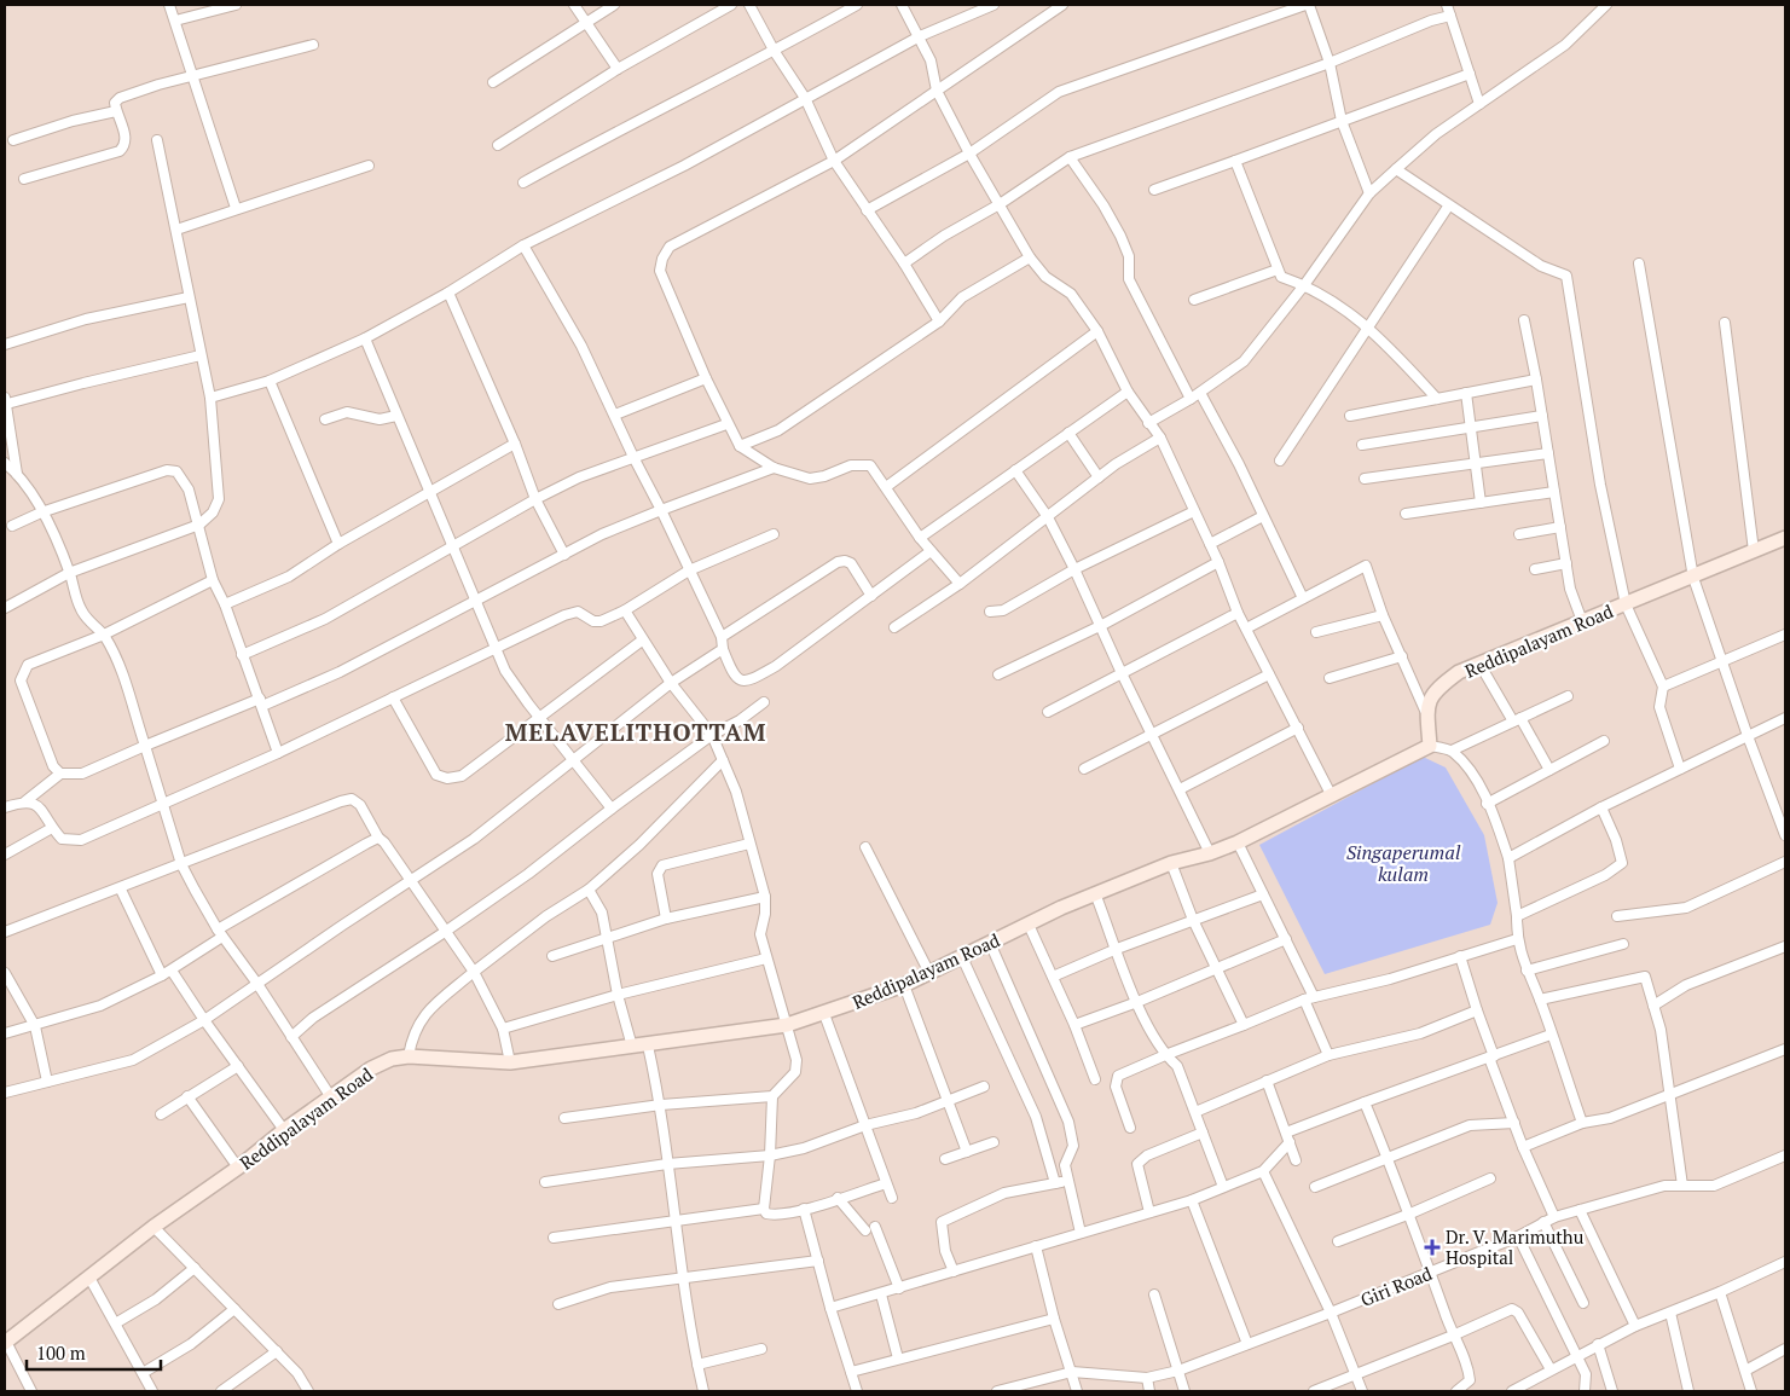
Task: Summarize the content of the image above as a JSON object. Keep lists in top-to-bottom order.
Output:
{
  "streets": {
    "main road": ["Reddipalayam Road"],
    "street": ["Giri Road"]
  },
  "districts": ["MELAVELITHOTTAM"],
  "water": ["Singaperumal kulam"],
  "places": {
    "health": ["Dr. V. Marimuthu Hospital"]
  },
  "scale_bar": "100 m"
}
